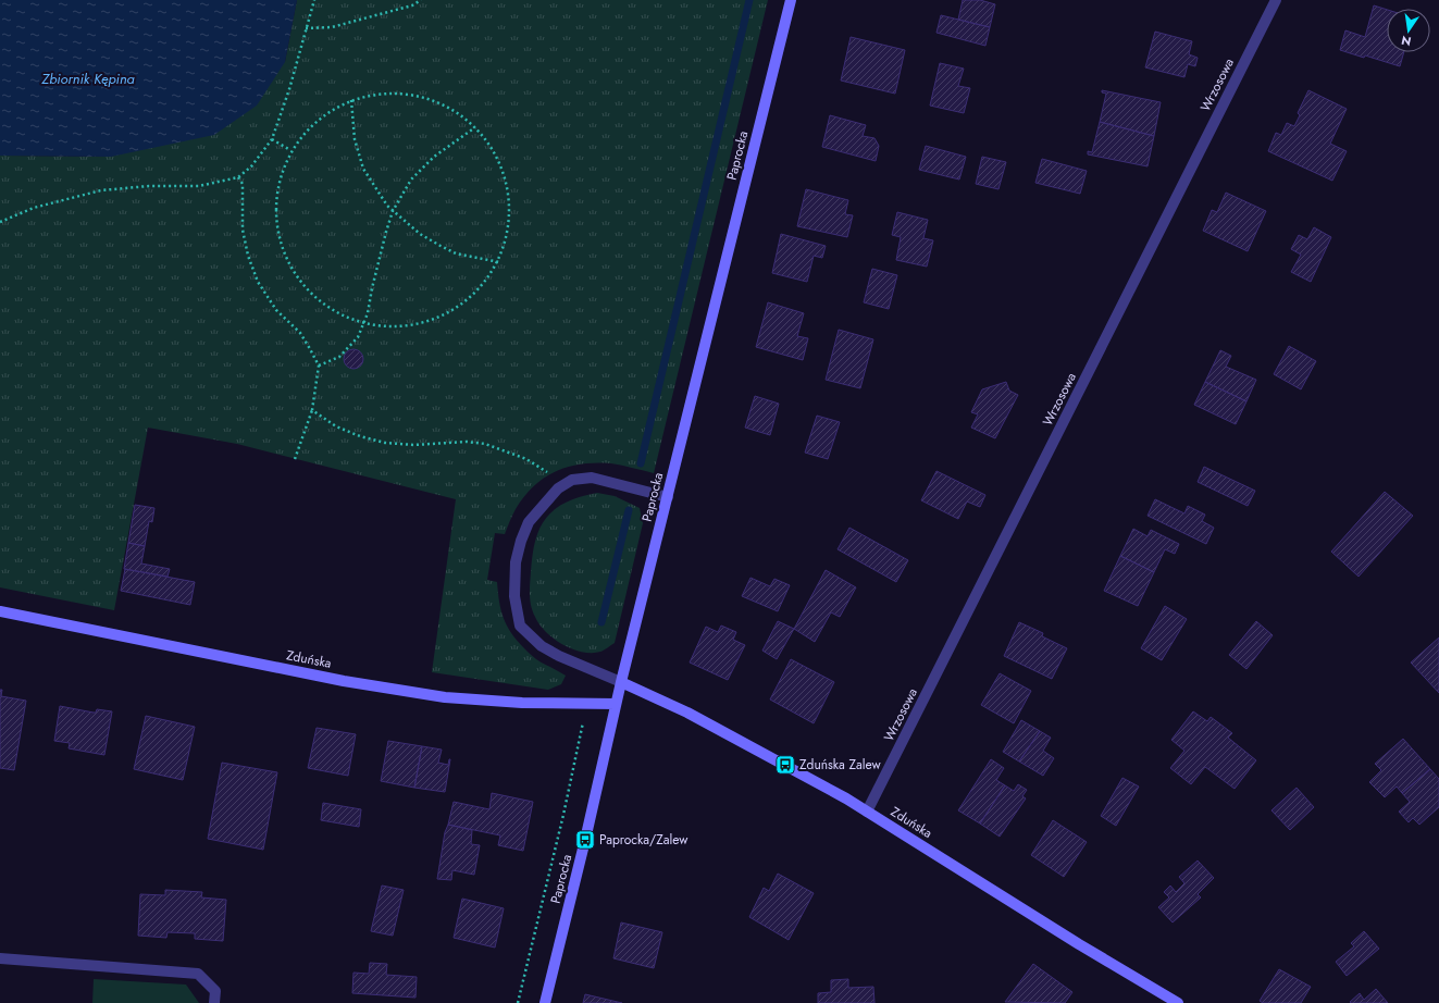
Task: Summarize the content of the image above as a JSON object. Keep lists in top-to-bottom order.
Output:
{
  "streets": {
    "street": ["Wrzosowa", "Paprocka", "Zduńska"]
  },
  "crossings": [
    ["Wrzosowa", "Zduńska"],
    ["Paprocka", "Zduńska"]
  ],
  "water": ["Zbiornik Kępina"],
  "places": {
    "bus stop": ["Zduńska Zalew", "Paprocka/Zalew"]
  },
  "north": "bottom"
}
